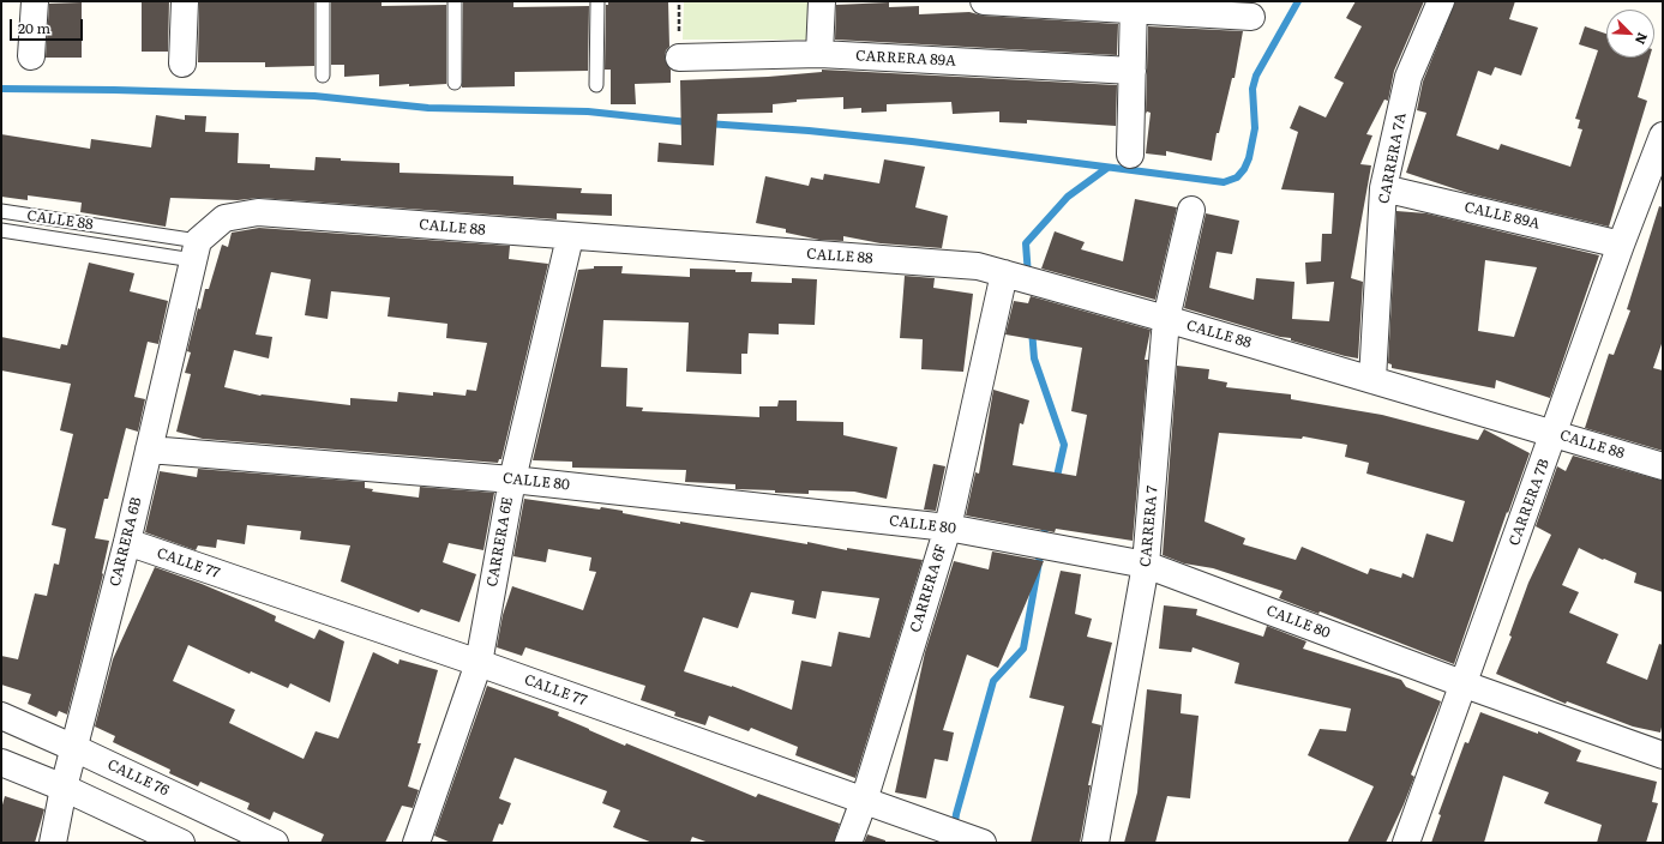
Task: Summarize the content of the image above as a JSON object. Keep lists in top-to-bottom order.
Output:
{
  "streets": {
    "street": [
      "CARRERA 89A",
      "CARRERA 7A",
      "CALLE 89A",
      "CALLE 88",
      "CALLE 80",
      "CARRERA 7B",
      "CARRERA 7",
      "CARRERA 6B",
      "CARRERA 6E",
      "CALLE 77",
      "CARRERA 6F",
      "CALLE 76"
    ]
  },
  "crossings": [
    ["CARRERA 7A", "CALLE 89A"],
    ["CARRERA 7A", "CALLE 88"],
    ["CALLE 89A", "CARRERA 7B"],
    ["CALLE 88", "CARRERA 7B"],
    ["CALLE 88", "CARRERA 7"],
    ["CALLE 88", "CARRERA 6B"],
    ["CALLE 88", "CARRERA 6E"],
    ["CALLE 88", "CARRERA 6F"],
    ["CALLE 80", "CARRERA 7B"],
    ["CALLE 80", "CARRERA 7"],
    ["CALLE 80", "CARRERA 6B"],
    ["CALLE 80", "CARRERA 6E"],
    ["CALLE 80", "CARRERA 6F"],
    ["CARRERA 6B", "CALLE 77"],
    ["CARRERA 6B", "CALLE 76"],
    ["CARRERA 6E", "CALLE 77"],
    ["CALLE 77", "CARRERA 6F"]
  ],
  "scale_bar": "20 m",
  "north": "bottom right"
}
